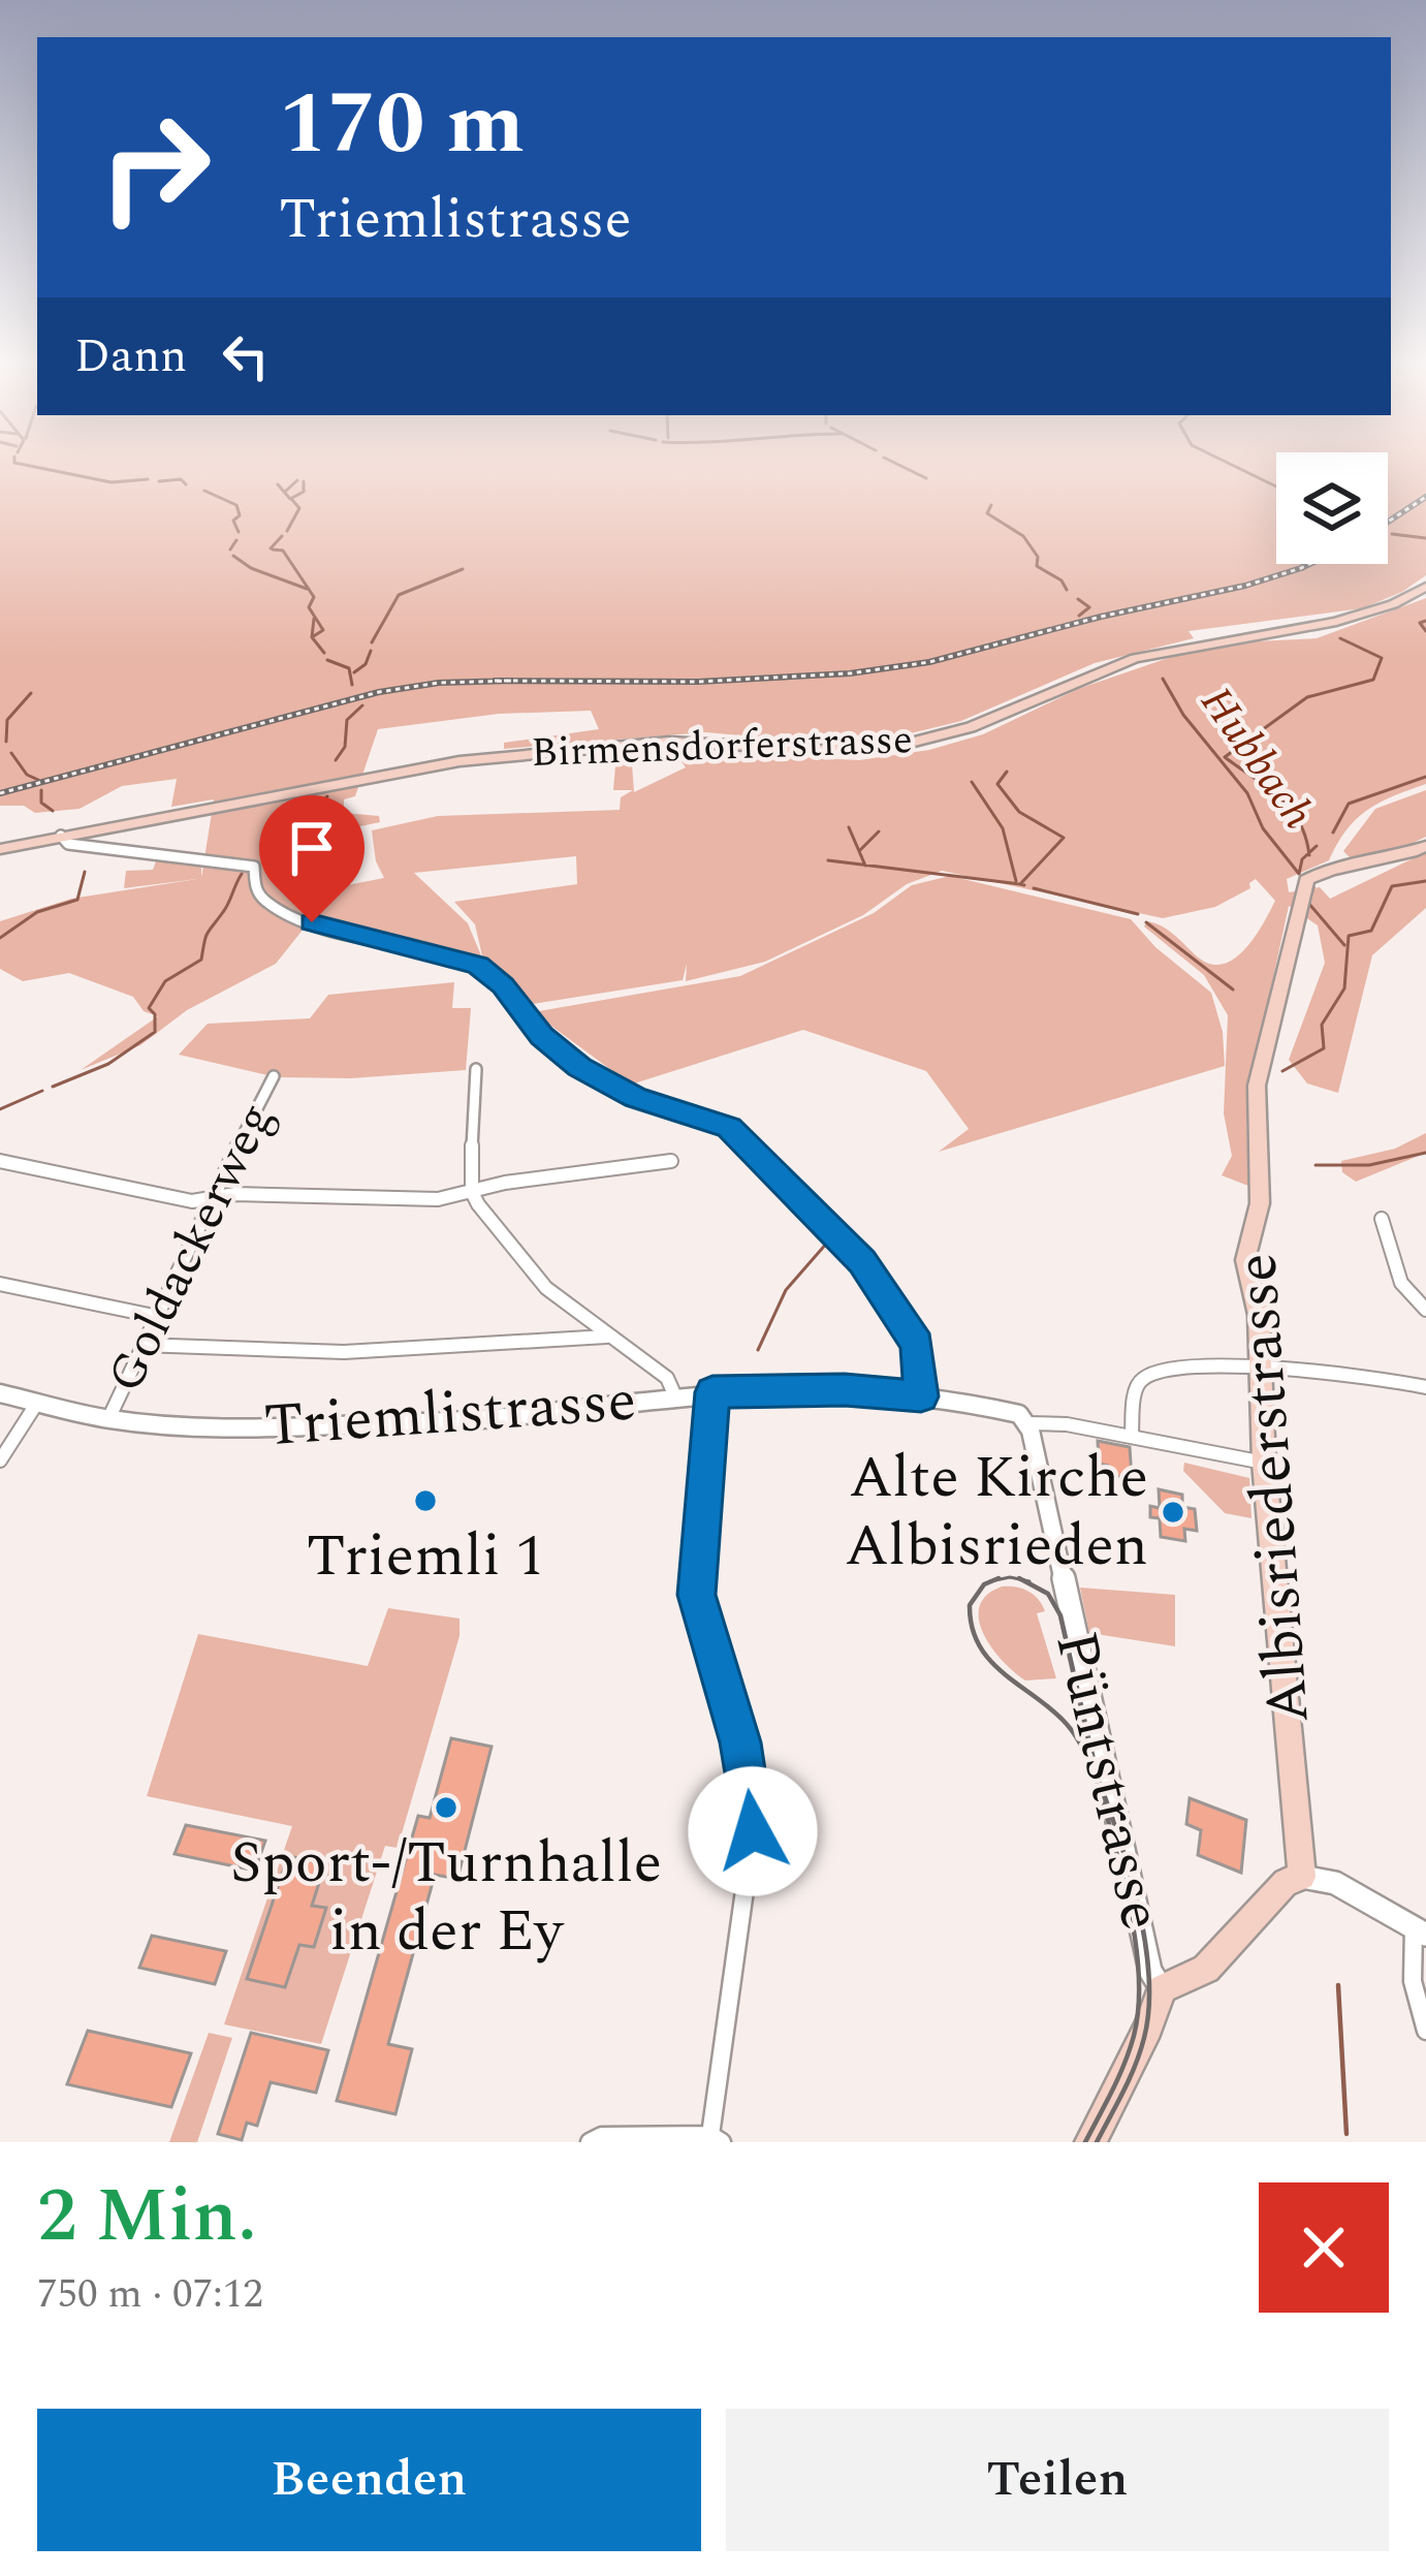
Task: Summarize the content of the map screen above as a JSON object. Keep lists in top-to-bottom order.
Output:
{
  "streets": {
    "main road": ["Birmensdorferstrasse", "Albisriederstrasse"],
    "street": ["Goldackerweg", "Triemlistrasse", "Püntstrasse"]
  },
  "crossings": [
    ["Goldackerweg", "Triemlistrasse"],
    ["Triemlistrasse", "Albisriederstrasse"],
    ["Triemlistrasse", "Püntstrasse"]
  ],
  "water": ["Hubbach"],
  "places": ["Triemli 1", "Alte Kirche Albisrieden", "Sport-/Turnhalle in der Ey"],
  "page": {
    "turn": ["170 m", "Triemlistrasse"],
    "then": "Dann",
    "heading": ["2 Min.", "750 m · 07:12"],
    "buttons": ["Beenden", "Teilen"]
  }
}
